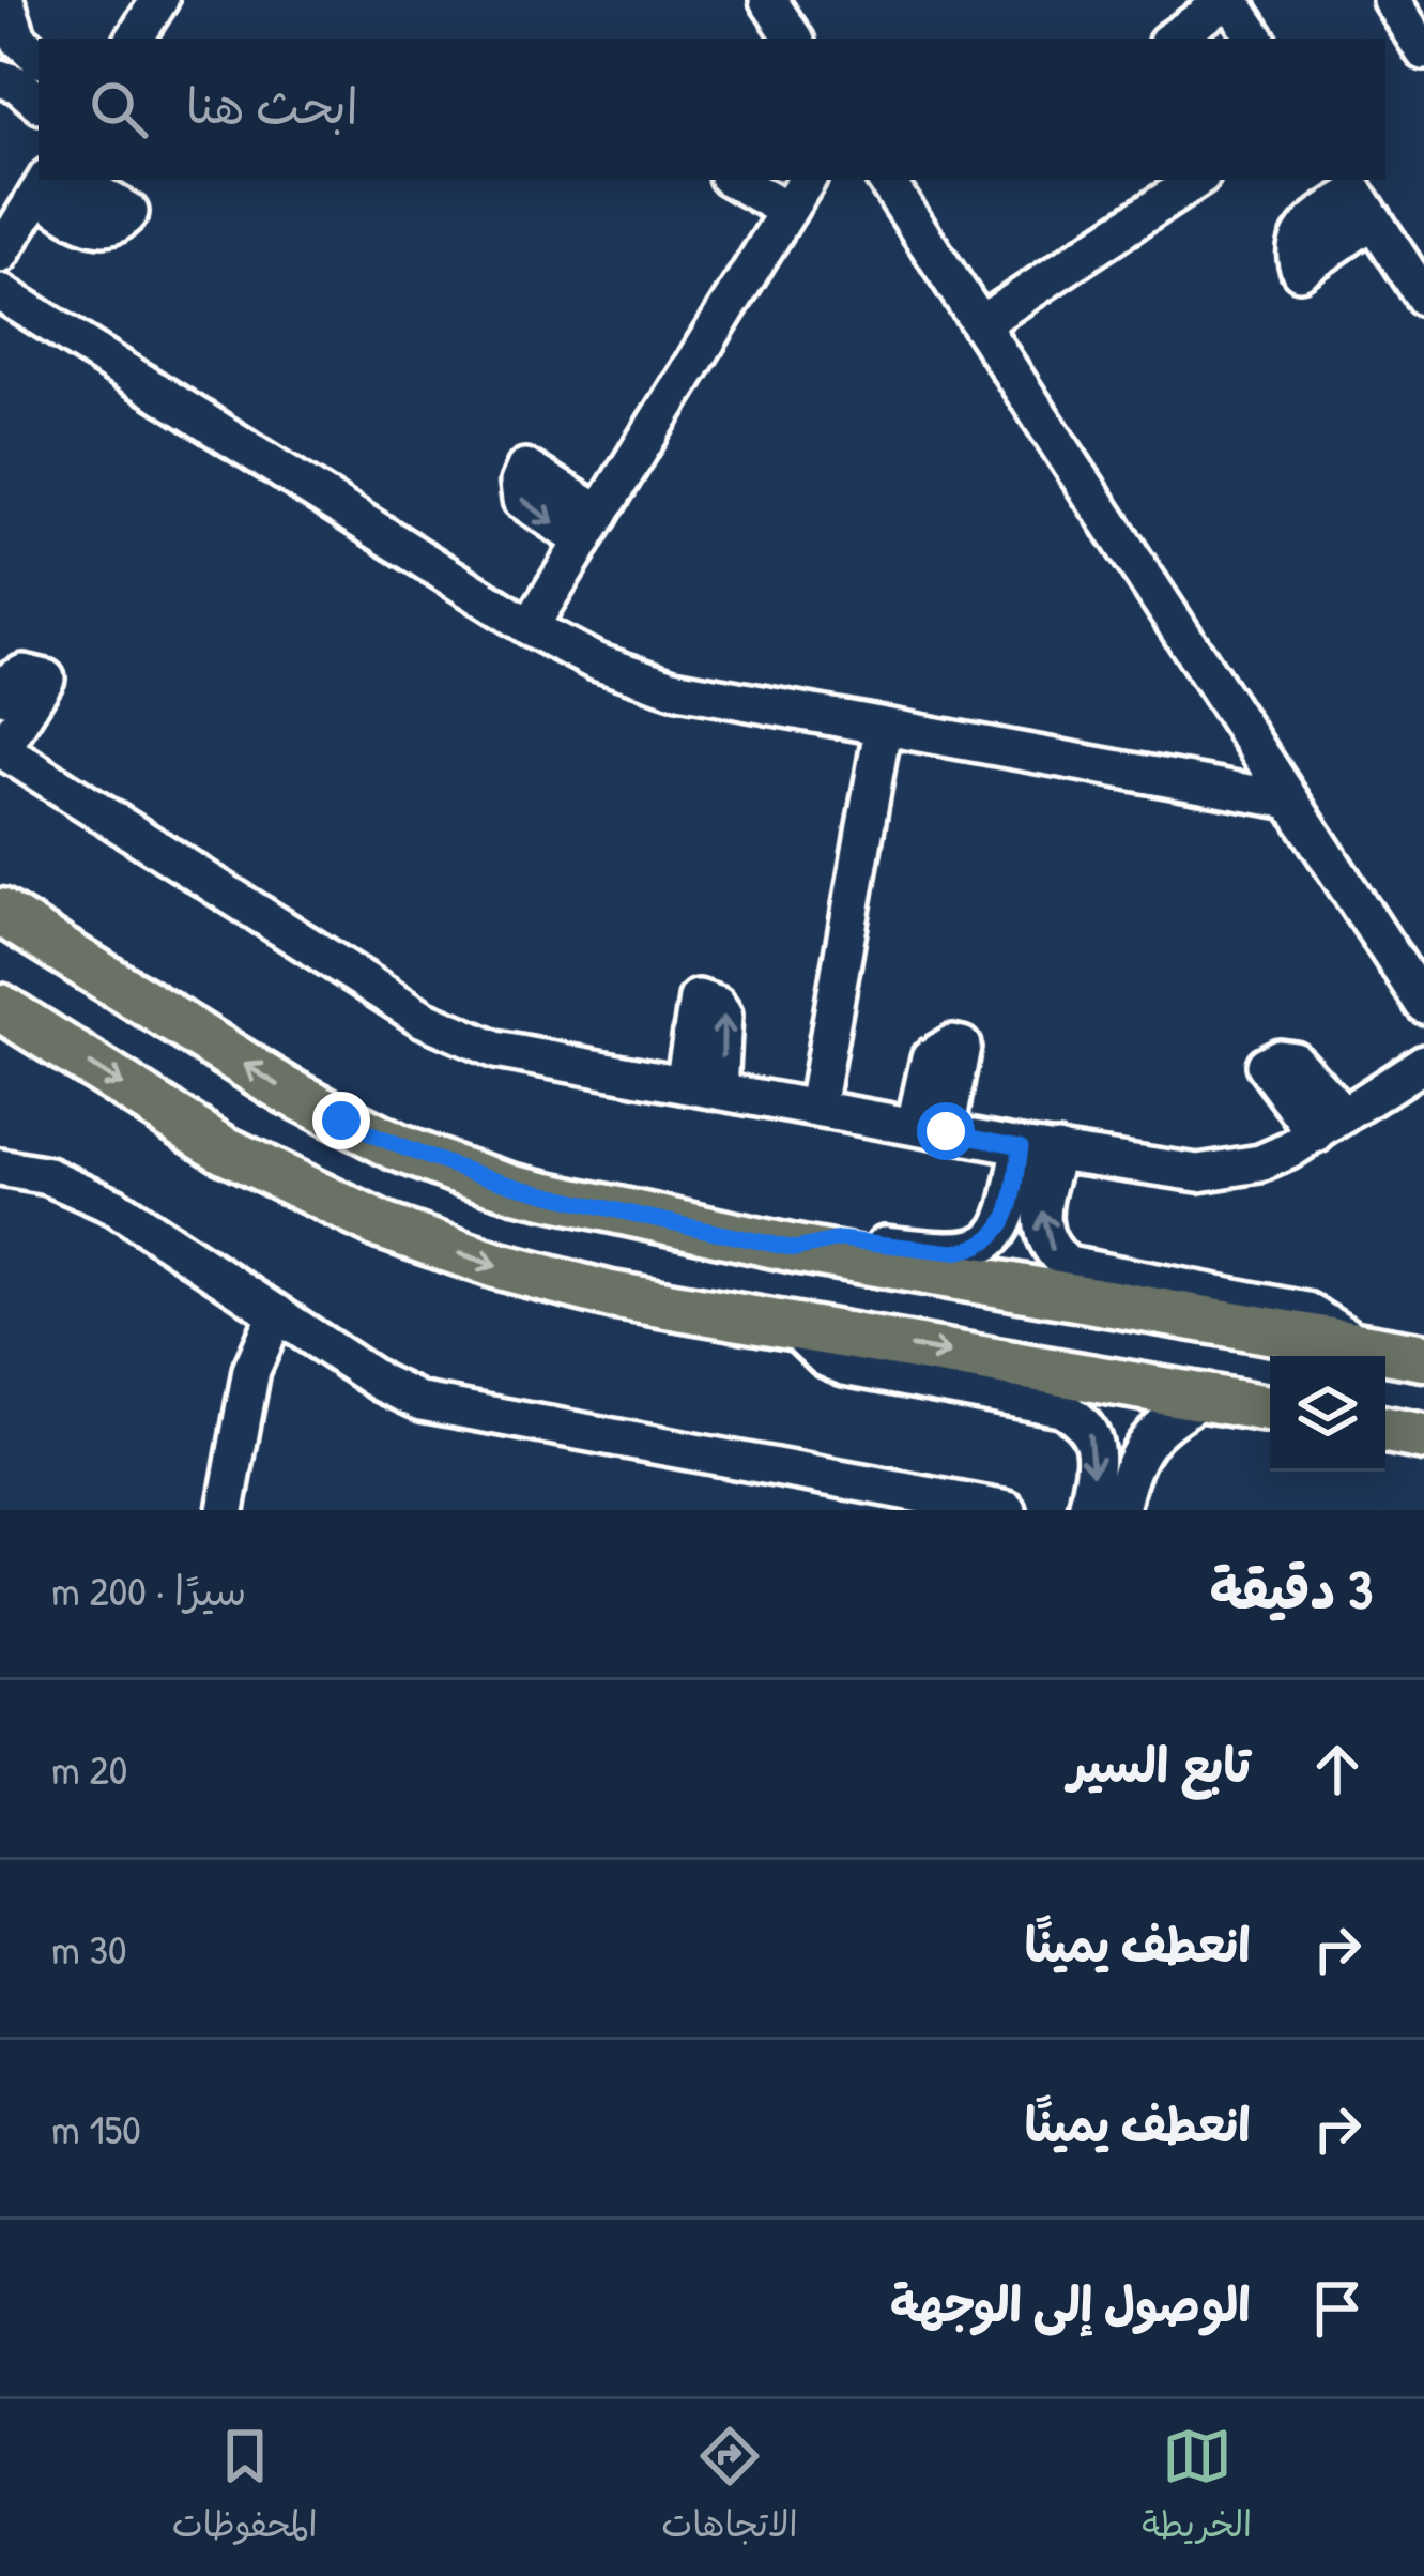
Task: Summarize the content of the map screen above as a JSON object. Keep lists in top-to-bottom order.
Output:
{
  "page": {
    "search": "ابحث هنا",
    "heading": ["3 دقيقة", "سيرًا · 200 m"],
    "list": [
      ["تابع السير", "20 m"],
      ["انعطف يمينًا", "30 m"],
      ["انعطف يمينًا", "150 m"],
      "الوصول إلى الوجهة"
    ],
    "nav": ["الخريطة", "الاتجاهات", "المحفوظات"]
  }
}
